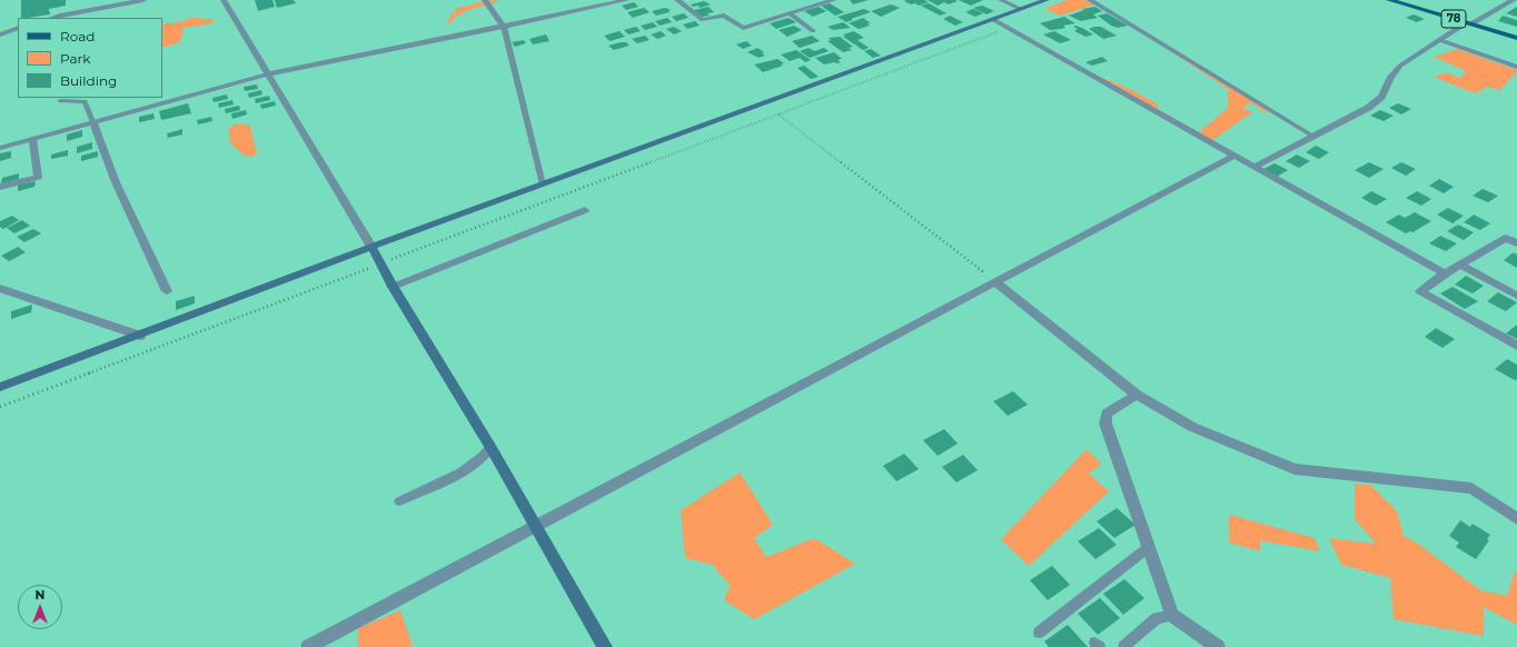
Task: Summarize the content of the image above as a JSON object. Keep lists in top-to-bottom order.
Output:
{
  "streets": {
    "main road": ["78"]
  },
  "legend": ["Road", "Park", "Building"],
  "north": "top"
}
